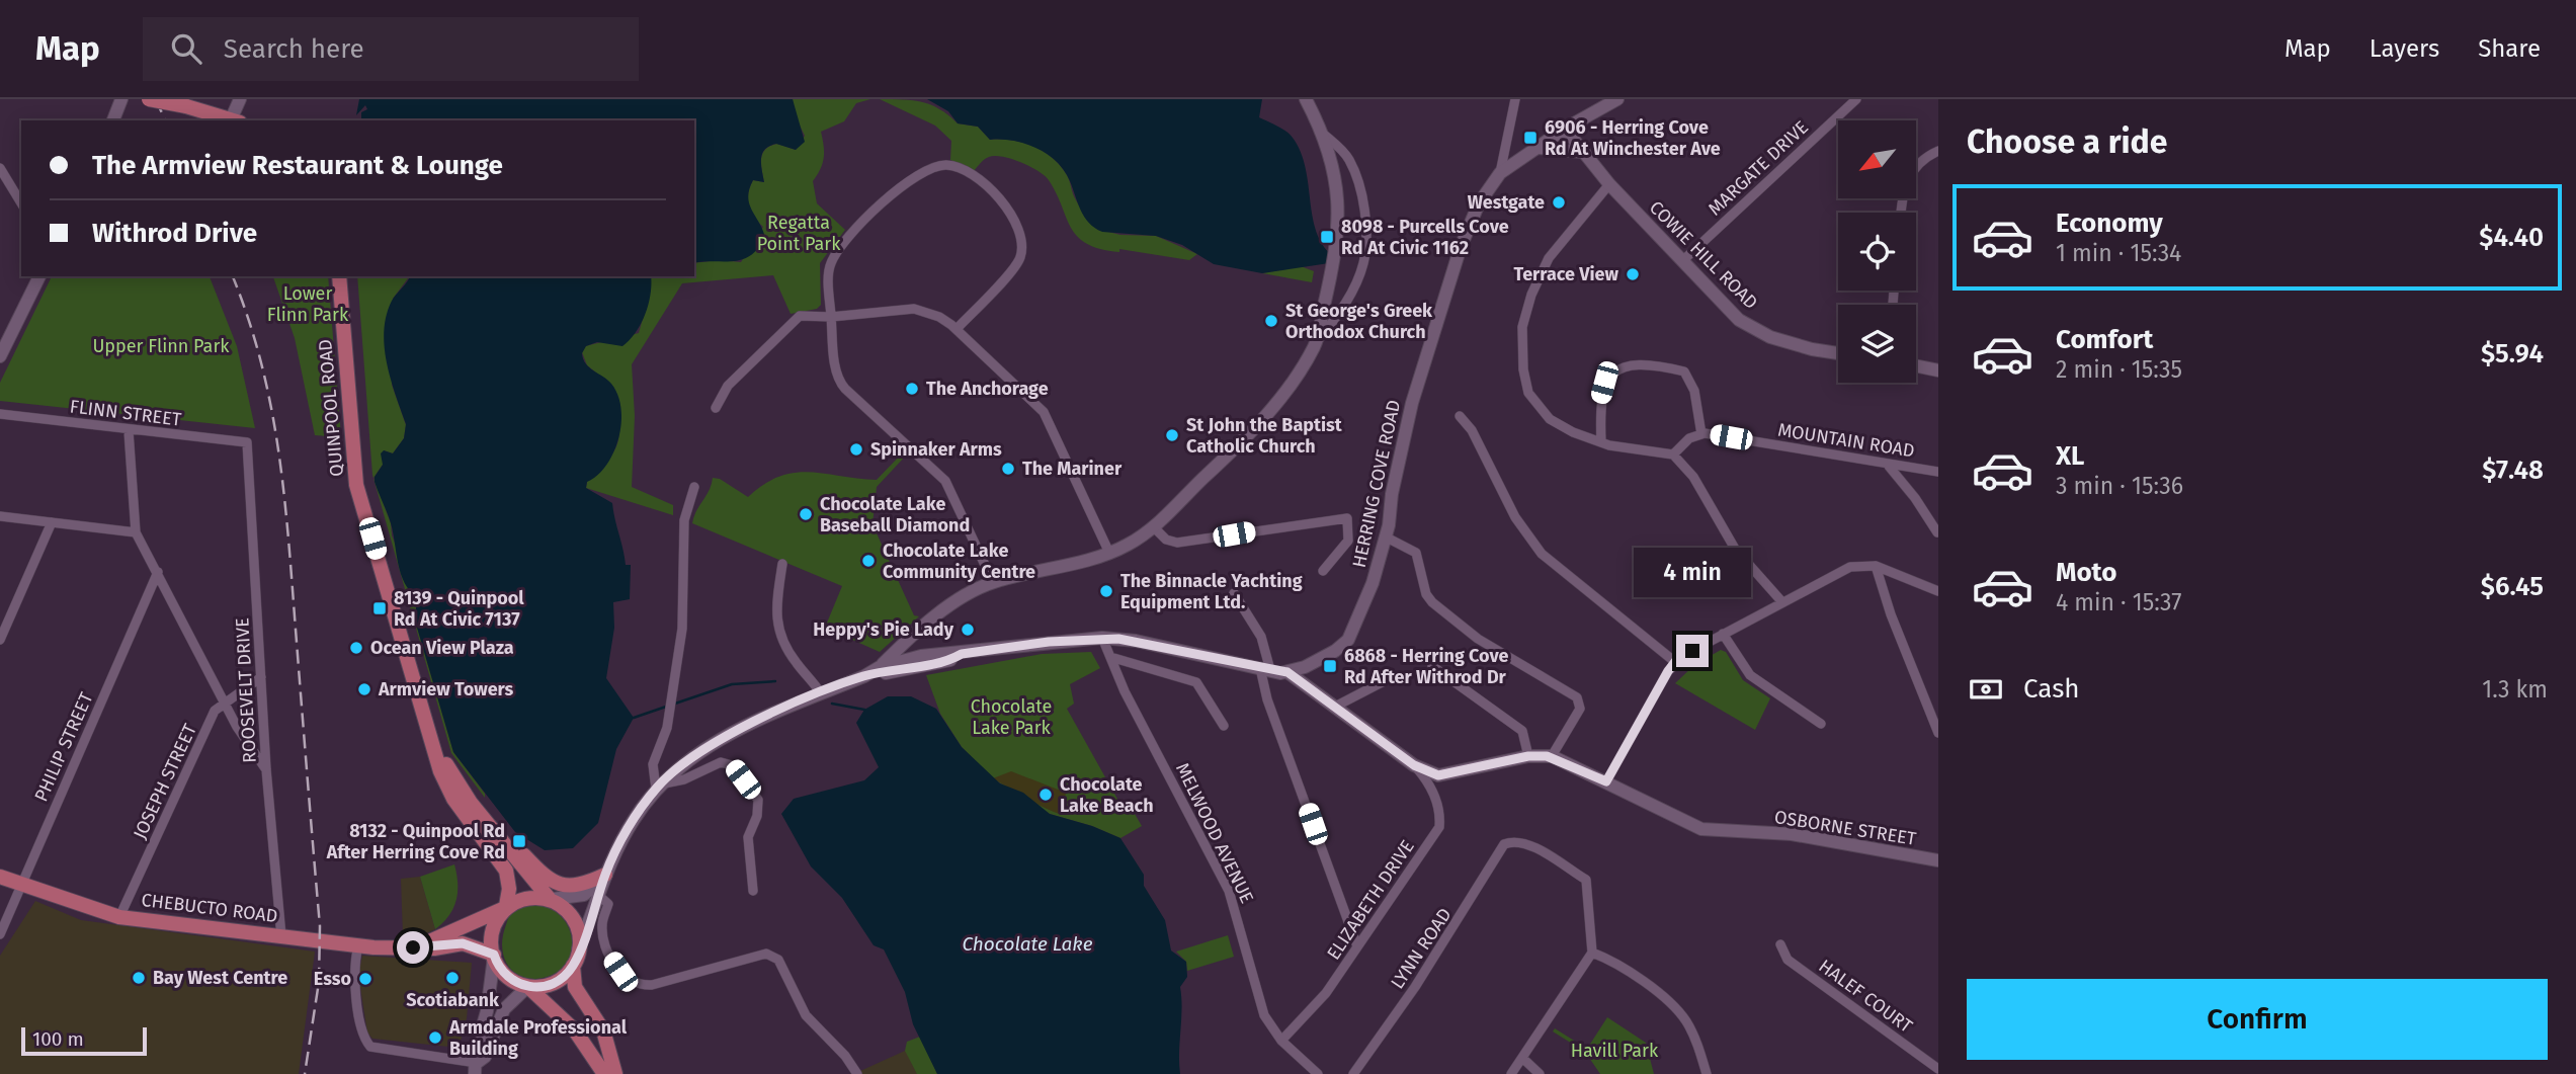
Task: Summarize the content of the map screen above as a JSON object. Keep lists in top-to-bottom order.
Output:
{
  "streets": {
    "main road": [
      "COWIE HILL ROAD",
      "QUINPOOL ROAD",
      "HERRING COVE ROAD",
      "OSBORNE STREET",
      "CHEBUCTO ROAD"
    ],
    "street": [
      "MARGATE DRIVE",
      "FLINN STREET",
      "MOUNTAIN ROAD",
      "ROOSEVELT DRIVE",
      "PHILIP STREET",
      "JOSEPH STREET",
      "MELWOOD AVENUE",
      "ELIZABETH DRIVE",
      "LYNN ROAD",
      "HALEF COURT"
    ]
  },
  "crossings": [
    ["MARGATE DRIVE", "COWIE HILL ROAD"],
    ["COWIE HILL ROAD", "HERRING COVE ROAD"],
    ["QUINPOOL ROAD", "CHEBUCTO ROAD"],
    ["FLINN STREET", "ROOSEVELT DRIVE"],
    ["HERRING COVE ROAD", "OSBORNE STREET"],
    ["ROOSEVELT DRIVE", "JOSEPH STREET"],
    ["ROOSEVELT DRIVE", "CHEBUCTO ROAD"],
    ["PHILIP STREET", "CHEBUCTO ROAD"],
    ["JOSEPH STREET", "CHEBUCTO ROAD"],
    ["OSBORNE STREET", "ELIZABETH DRIVE"],
    ["MELWOOD AVENUE", "ELIZABETH DRIVE"]
  ],
  "water": ["Chocolate Lake"],
  "parks": [
    "Regatta Point Park",
    "Lower Flinn Park",
    "Upper Flinn Park",
    "Chocolate Lake Park",
    "Havill Park"
  ],
  "places": {
    "transit": [
      "6906 - Herring Cove Rd At Winchester Ave",
      "8098 - Purcells Cove Rd At Civic 1162",
      "8139 - Quinpool Rd At Civic 7137",
      "6868 - Herring Cove Rd After Withrod Dr",
      "8132 - Quinpool Rd After Herring Cove Rd"
    ],
    "other": [
      "Westgate",
      "Terrace View",
      "St George's Greek Orthodox Church",
      "The Anchorage",
      "St John the Baptist Catholic Church",
      "Spinnaker Arms",
      "The Mariner",
      "Chocolate Lake Baseball Diamond",
      "Chocolate Lake Community Centre",
      "The Binnacle Yachting Equipment Ltd.",
      "Heppy's Pie Lady",
      "Ocean View Plaza",
      "Armview Towers",
      "Chocolate Lake Beach",
      "Bay West Centre",
      "Scotiabank",
      "Esso",
      "Armdale Professional Building"
    ]
  },
  "scale_bar": "100 m",
  "north": "bottom left",
  "page": {
    "header": "Map",
    "search": "Search here",
    "nav": ["Map", "Layers", "Share"],
    "heading": "Choose a ride",
    "banner": ["The Armview Restaurant & Lounge", "Withrod Drive"],
    "list": [
      {
        "name": "Economy",
        "note": "1 min · 15:34",
        "value": "$4.40"
      },
      {
        "name": "Comfort",
        "note": "2 min · 15:35",
        "value": "$5.94"
      },
      {
        "name": "XL",
        "note": "3 min · 15:36",
        "value": "$7.48"
      },
      {
        "name": "Moto",
        "note": "4 min · 15:37",
        "value": "$6.45"
      }
    ],
    "bubble": "4 min",
    "pay": ["Cash", "1.3 km"],
    "buttons": "Confirm",
    "scale": "100 m"
  }
}
